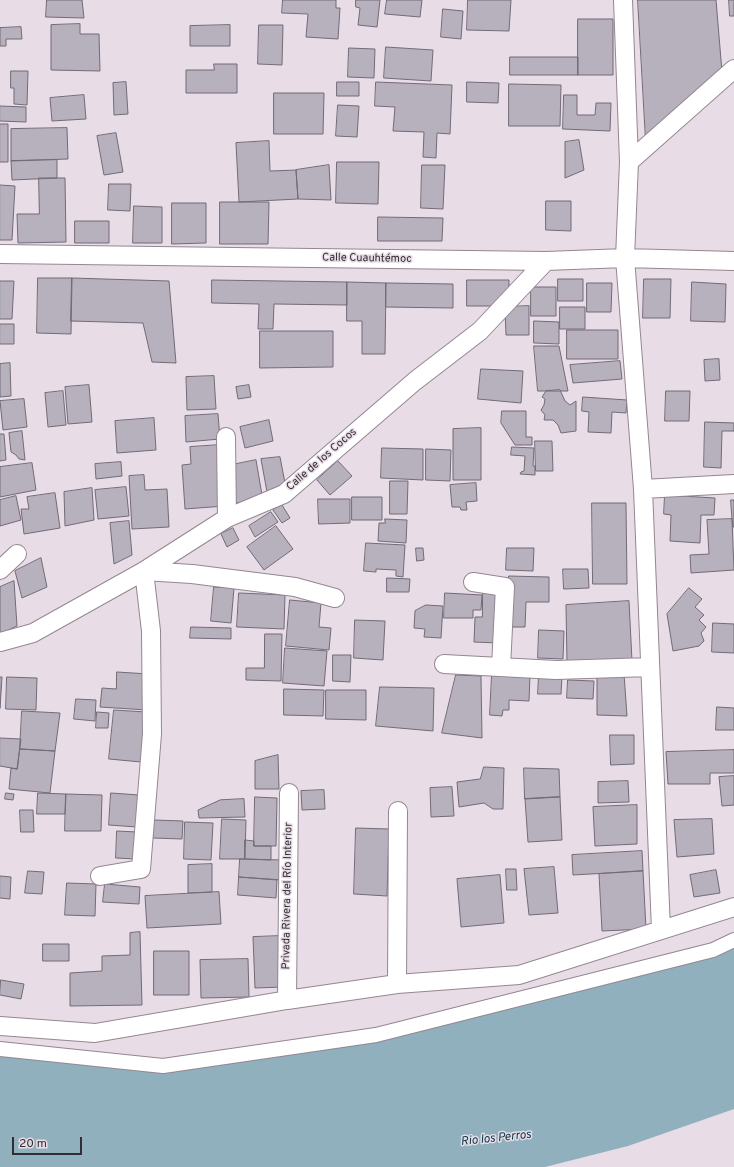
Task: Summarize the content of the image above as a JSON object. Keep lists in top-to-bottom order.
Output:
{
  "streets": {
    "street": ["Calle Cuauhtémoc", "Calle de los Cocos", "Privada Rivera del Río Interior"]
  },
  "crossings": [
    ["Calle Cuauhtémoc", "Calle de los Cocos"]
  ],
  "water": ["Rio los Perros"],
  "scale_bar": "20 m"
}
